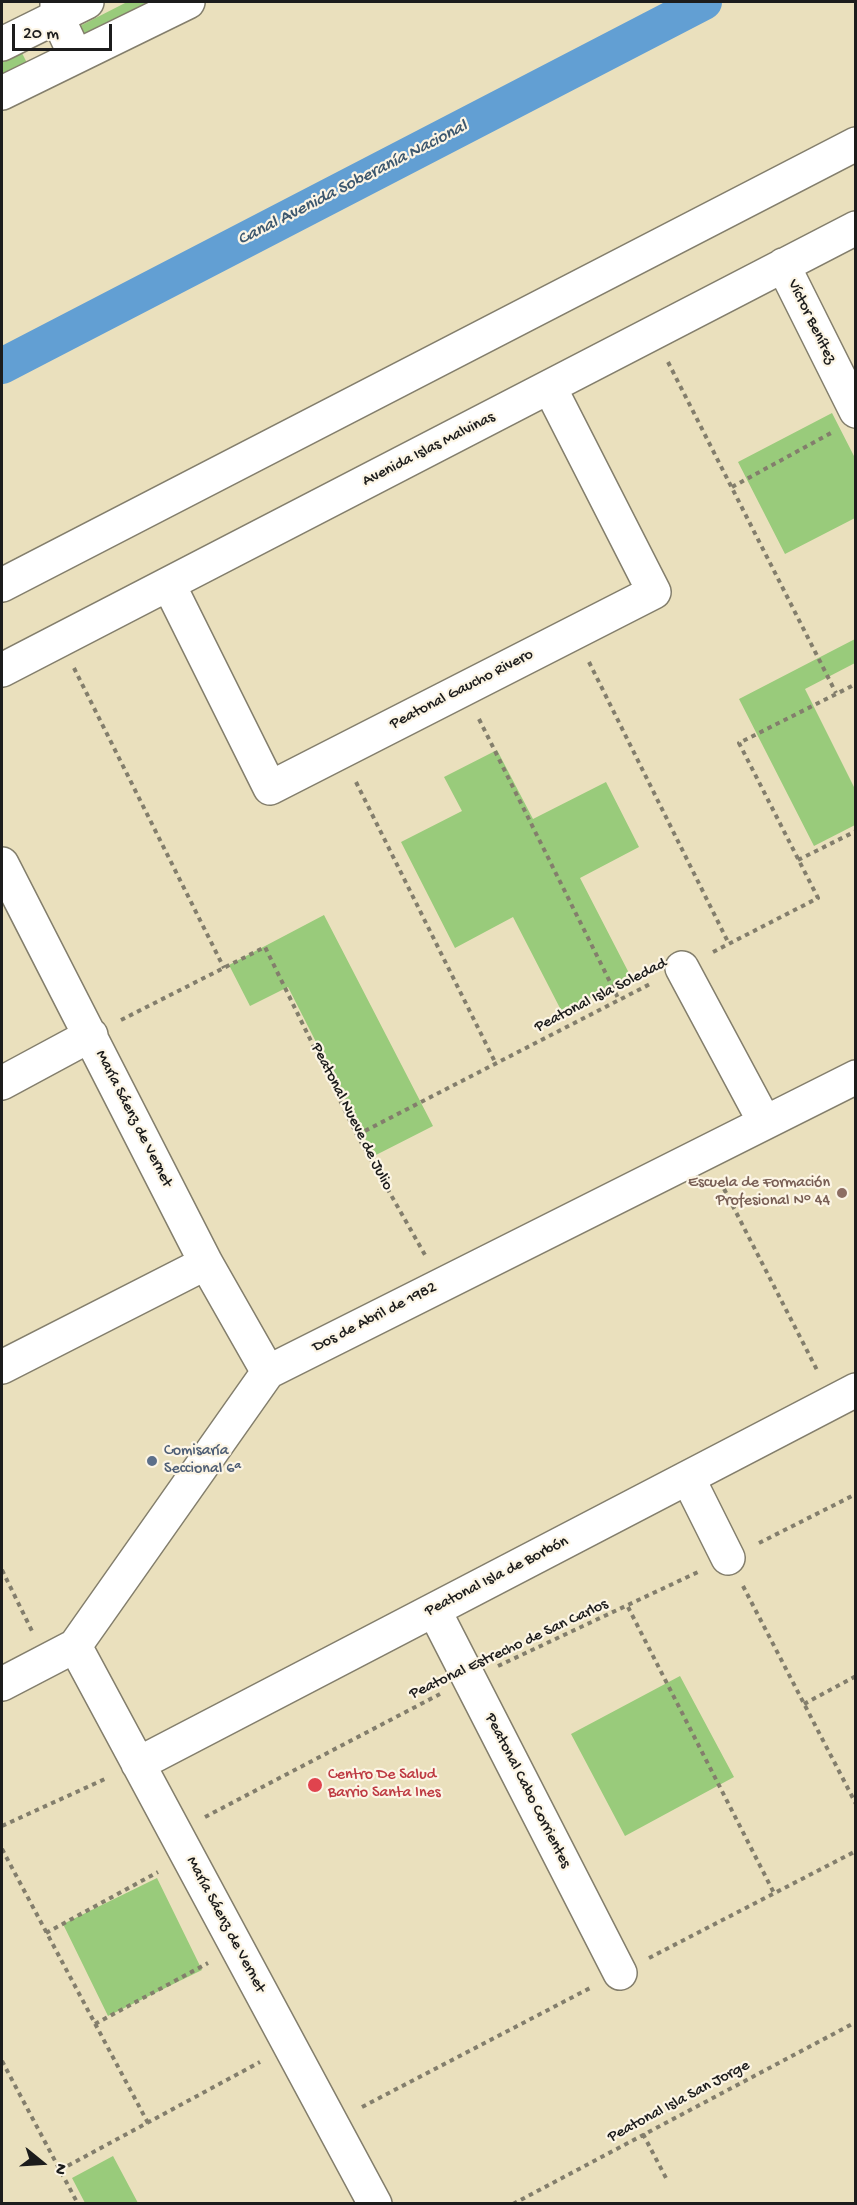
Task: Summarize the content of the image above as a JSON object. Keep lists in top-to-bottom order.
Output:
{
  "streets": {
    "street": [
      "Víctor Benítez",
      "Avenida Islas Malvinas",
      "Peatonal Gaucho Rivero",
      "María Sáenz de Vernet",
      "Dos de Abril de 1982",
      "Peatonal Isla de Borbón",
      "Peatonal Cabo Corrientes"
    ],
    "path": [
      "Peatonal Isla Soledad",
      "Peatonal Nueve de Julio",
      "Peatonal Estrecho de San Carlos",
      "Peatonal Isla San Jorge"
    ]
  },
  "crossings": [
    ["Víctor Benítez", "Avenida Islas Malvinas"],
    ["Avenida Islas Malvinas", "Peatonal Gaucho Rivero"],
    ["Peatonal Isla Soledad", "Peatonal Nueve de Julio"],
    ["Peatonal Nueve de Julio", "Dos de Abril de 1982"],
    ["María Sáenz de Vernet", "Dos de Abril de 1982"],
    ["María Sáenz de Vernet", "Peatonal Isla de Borbón"],
    ["María Sáenz de Vernet", "Peatonal Estrecho de San Carlos"],
    ["Peatonal Isla de Borbón", "Peatonal Cabo Corrientes"],
    ["Peatonal Estrecho de San Carlos", "Peatonal Cabo Corrientes"]
  ],
  "water": ["Canal Avenida Soberanía Nacional"],
  "places": ["Escuela de Formación Profesional N° 44", "Comisaría Seccional 6ª", "Centro De Salud Barrio Santa Ines"],
  "scale_bar": "20 m",
  "north": "right"
}
